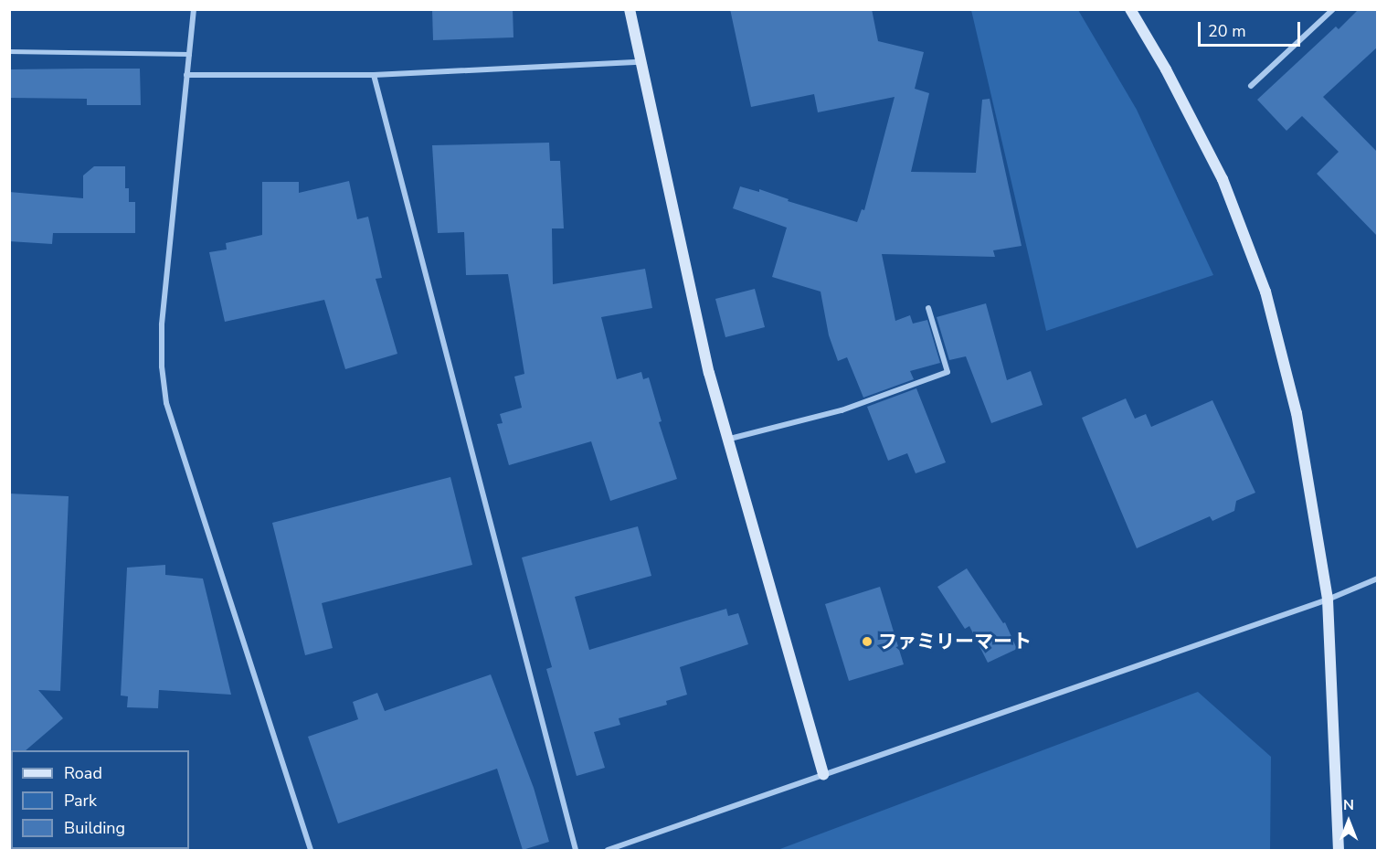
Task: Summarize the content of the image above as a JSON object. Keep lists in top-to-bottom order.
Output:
{
  "places": ["ファミリーマート"],
  "legend": ["Road", "Park", "Building"],
  "scale_bar": "20 m",
  "north": "top"
}
